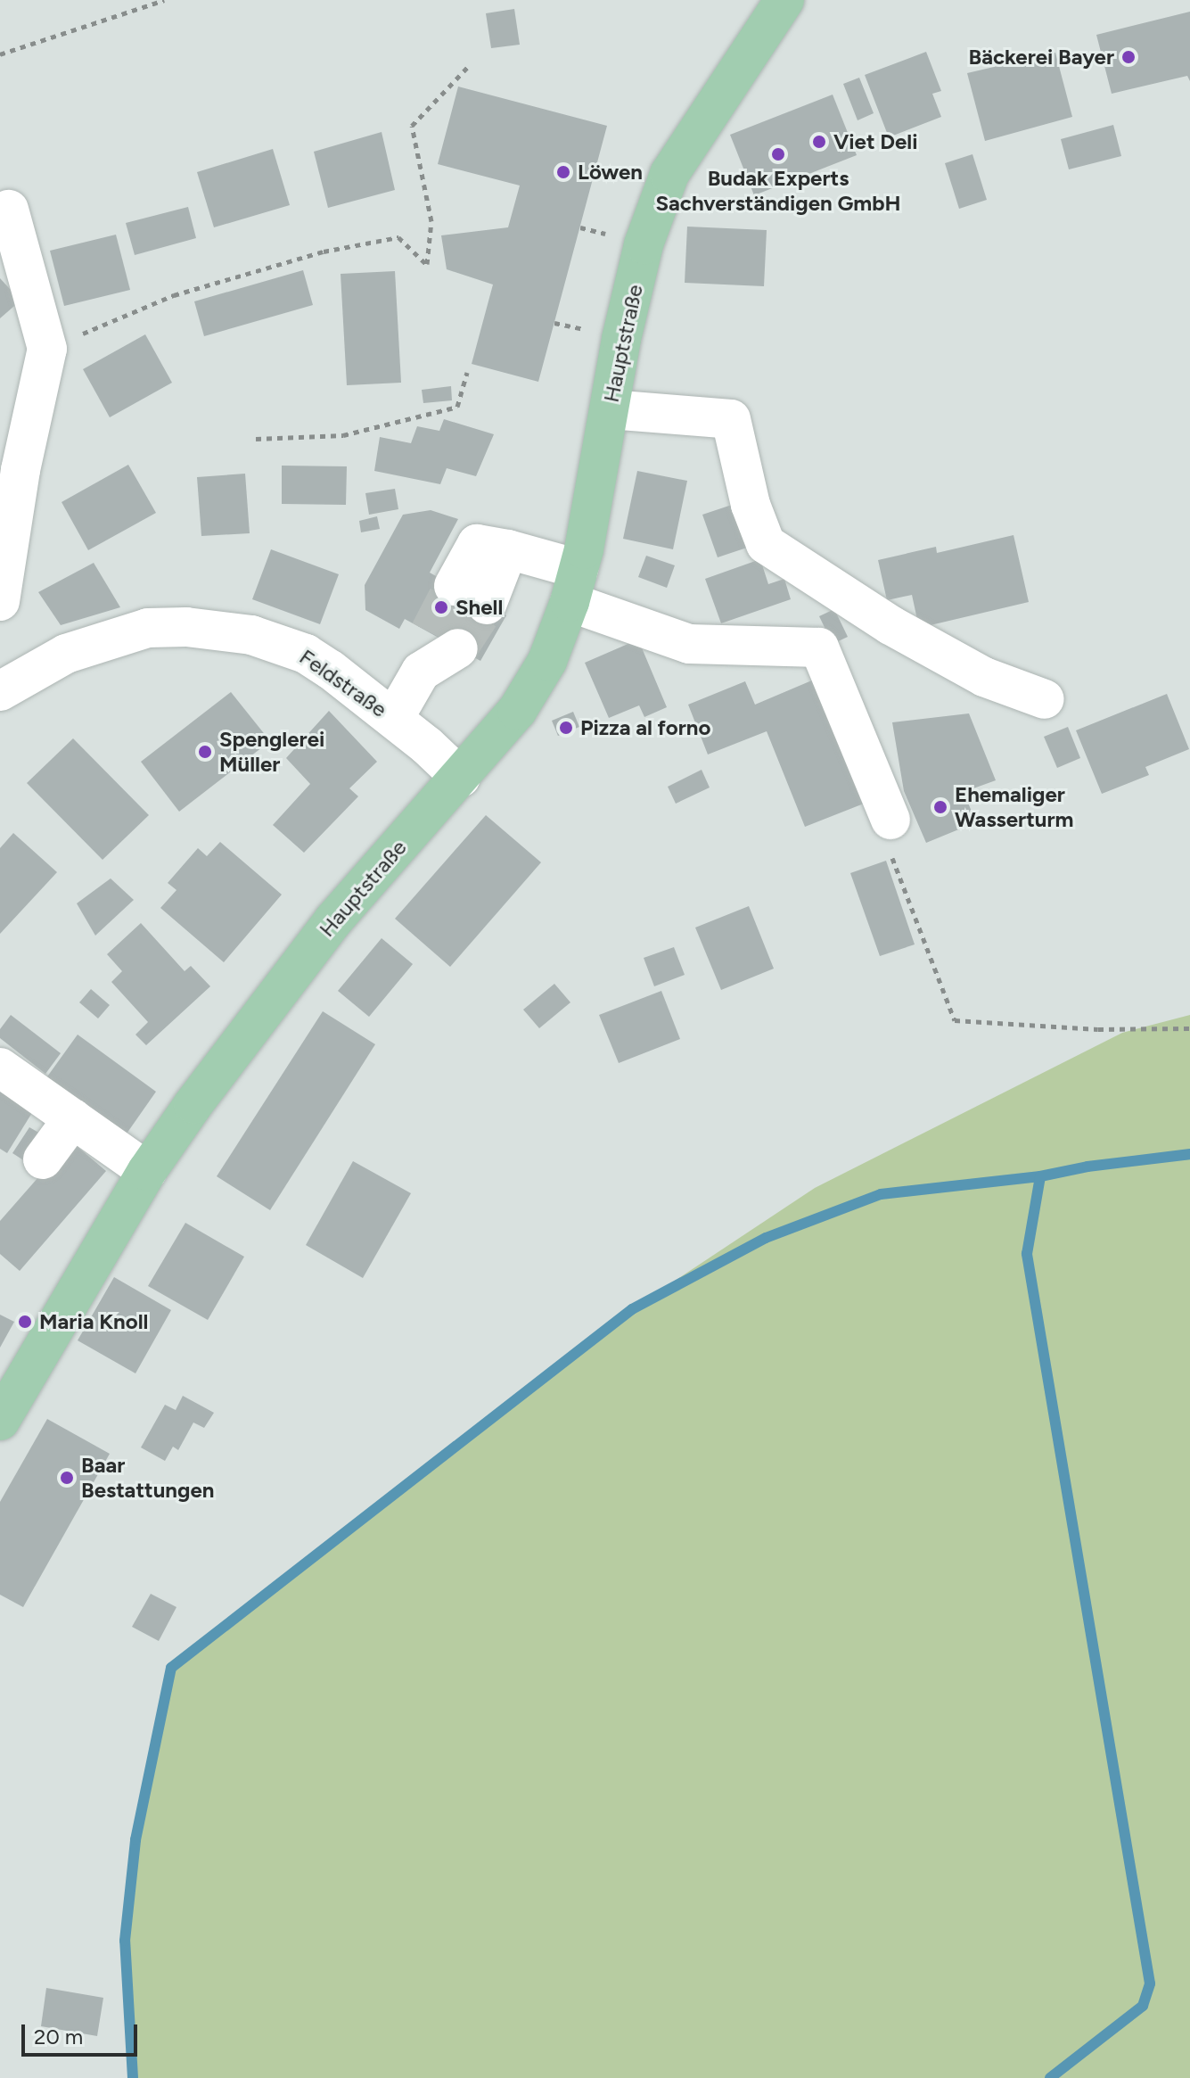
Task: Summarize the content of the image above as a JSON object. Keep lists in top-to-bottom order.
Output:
{
  "streets": {
    "main road": ["Hauptstraße"],
    "street": ["Feldstraße"]
  },
  "crossings": [
    ["Hauptstraße", "Feldstraße"]
  ],
  "places": [
    "Bäckerei Bayer",
    "Viet Deli",
    "Budak Experts Sachverständigen GmbH",
    "Löwen",
    "Shell",
    "Pizza al forno",
    "Spenglerei Müller",
    "Ehemaliger Wasserturm",
    "Maria Knoll",
    "Baar Bestattungen"
  ],
  "scale_bar": "20 m"
}
